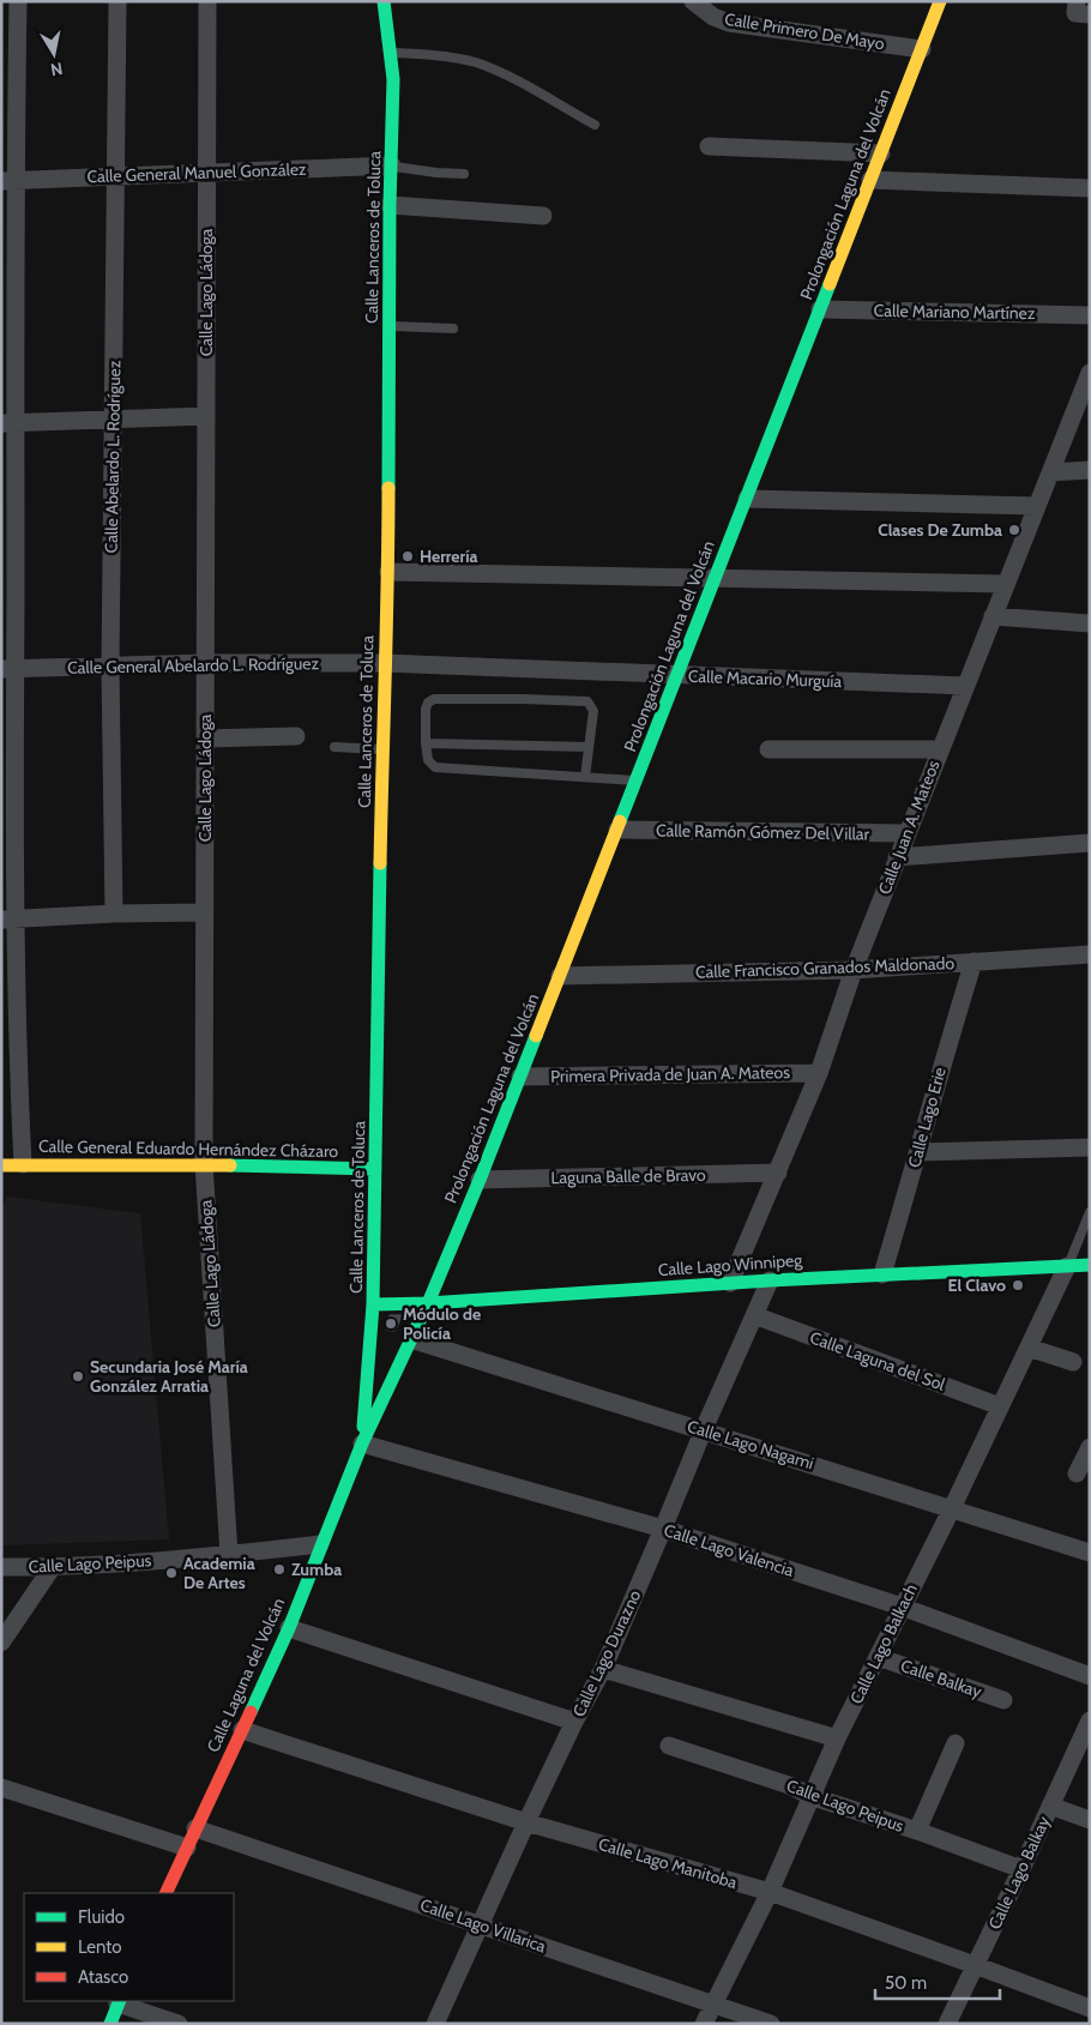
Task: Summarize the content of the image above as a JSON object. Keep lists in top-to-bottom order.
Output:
{
  "streets": {
    "main road": [
      "Prolongación Laguna del Volcán",
      "Calle Lanceros de Toluca",
      "Calle General Eduardo Hernández Cházaro",
      "Calle Lago Winnipeg",
      "Calle Laguna del Volcán"
    ],
    "street": [
      "Calle Primero De Mayo",
      "Calle General Manuel González",
      "Calle Lago Ládoga",
      "Calle Mariano Martínez",
      "Calle Abelardo L. Rodríguez",
      "Calle General Abelardo L. Rodríguez",
      "Calle Macario Murguía",
      "Calle Juan A. Mateos",
      "Calle Ramón Gómez Del Villar",
      "Calle Francisco Granados Maldonado",
      "Primera Privada de Juan A. Mateos",
      "Calle Lago Erie",
      "Laguna Balle de Bravo",
      "Calle Laguna del Sol",
      "Calle Lago Nagami",
      "Calle Lago Valencia",
      "Calle Lago Peipus",
      "Calle Lago Balkach",
      "Calle Lago Durazno",
      "Calle Balkay",
      "Calle Lago Manitoba",
      "Calle Lago Balkay",
      "Calle Lago Villarica"
    ]
  },
  "crossings": [
    ["Calle Primero De Mayo", "Prolongación Laguna del Volcán"],
    ["Calle General Manuel González", "Calle Lanceros de Toluca"],
    ["Calle General Manuel González", "Calle Lago Ládoga"],
    ["Calle General Manuel González", "Calle Abelardo L. Rodríguez"],
    ["Prolongación Laguna del Volcán", "Calle Mariano Martínez"],
    ["Prolongación Laguna del Volcán", "Calle Macario Murguía"],
    ["Prolongación Laguna del Volcán", "Calle Ramón Gómez Del Villar"],
    ["Prolongación Laguna del Volcán", "Calle Francisco Granados Maldonado"],
    ["Prolongación Laguna del Volcán", "Primera Privada de Juan A. Mateos"],
    ["Prolongación Laguna del Volcán", "Laguna Balle de Bravo"],
    ["Prolongación Laguna del Volcán", "Calle Lago Winnipeg"],
    ["Prolongación Laguna del Volcán", "Calle Laguna del Volcán"],
    ["Calle Lanceros de Toluca", "Calle General Abelardo L. Rodríguez"],
    ["Calle Lanceros de Toluca", "Calle Macario Murguía"],
    ["Calle Lanceros de Toluca", "Calle General Eduardo Hernández Cházaro"],
    ["Calle Lanceros de Toluca", "Calle Lago Winnipeg"],
    ["Calle Lanceros de Toluca", "Calle Lago Valencia"],
    ["Calle Lanceros de Toluca", "Calle Laguna del Volcán"],
    ["Calle Lago Ládoga", "Calle General Abelardo L. Rodríguez"],
    ["Calle Lago Ládoga", "Calle General Eduardo Hernández Cházaro"],
    ["Calle Lago Ládoga", "Calle Lago Peipus"],
    ["Calle Abelardo L. Rodríguez", "Calle General Abelardo L. Rodríguez"],
    ["Calle General Abelardo L. Rodríguez", "Calle Macario Murguía"],
    ["Calle Macario Murguía", "Calle Juan A. Mateos"],
    ["Calle Juan A. Mateos", "Calle Ramón Gómez Del Villar"],
    ["Calle Juan A. Mateos", "Calle Francisco Granados Maldonado"],
    ["Calle Juan A. Mateos", "Primera Privada de Juan A. Mateos"],
    ["Calle Juan A. Mateos", "Laguna Balle de Bravo"],
    ["Calle Juan A. Mateos", "Calle Lago Winnipeg"],
    ["Calle Francisco Granados Maldonado", "Calle Lago Erie"],
    ["Calle Lago Erie", "Calle Lago Winnipeg"],
    ["Calle Lago Winnipeg", "Calle Lago Balkach"],
    ["Calle Lago Winnipeg", "Calle Lago Durazno"],
    ["Calle Lago Winnipeg", "Calle Laguna del Volcán"],
    ["Calle Laguna del Sol", "Calle Lago Balkach"],
    ["Calle Laguna del Sol", "Calle Lago Durazno"],
    ["Calle Lago Nagami", "Calle Lago Balkach"],
    ["Calle Lago Nagami", "Calle Lago Durazno"],
    ["Calle Lago Nagami", "Calle Laguna del Volcán"],
    ["Calle Lago Valencia", "Calle Lago Balkach"],
    ["Calle Lago Valencia", "Calle Lago Durazno"],
    ["Calle Lago Valencia", "Calle Laguna del Volcán"],
    ["Calle Lago Peipus", "Calle Lago Balkach"],
    ["Calle Lago Peipus", "Calle Laguna del Volcán"],
    ["Calle Lago Peipus", "Calle Lago Balkay"],
    ["Calle Lago Balkach", "Calle Balkay"],
    ["Calle Lago Balkach", "Calle Lago Manitoba"],
    ["Calle Lago Balkach", "Calle Lago Villarica"],
    ["Calle Lago Durazno", "Calle Lago Manitoba"],
    ["Calle Lago Durazno", "Calle Lago Villarica"],
    ["Calle Laguna del Volcán", "Calle Lago Manitoba"],
    ["Calle Laguna del Volcán", "Calle Lago Villarica"],
    ["Calle Lago Manitoba", "Calle Lago Balkay"]
  ],
  "places": [
    "Clases De Zumba",
    "Herrería",
    "El Clavo",
    "Módulo de Policía",
    "Secundaria José María González Arratia",
    "Zumba",
    "Academia De Artes"
  ],
  "legend": ["Fluido", "Lento", "Atasco"],
  "scale_bar": "50 m",
  "north": "bottom"
}
